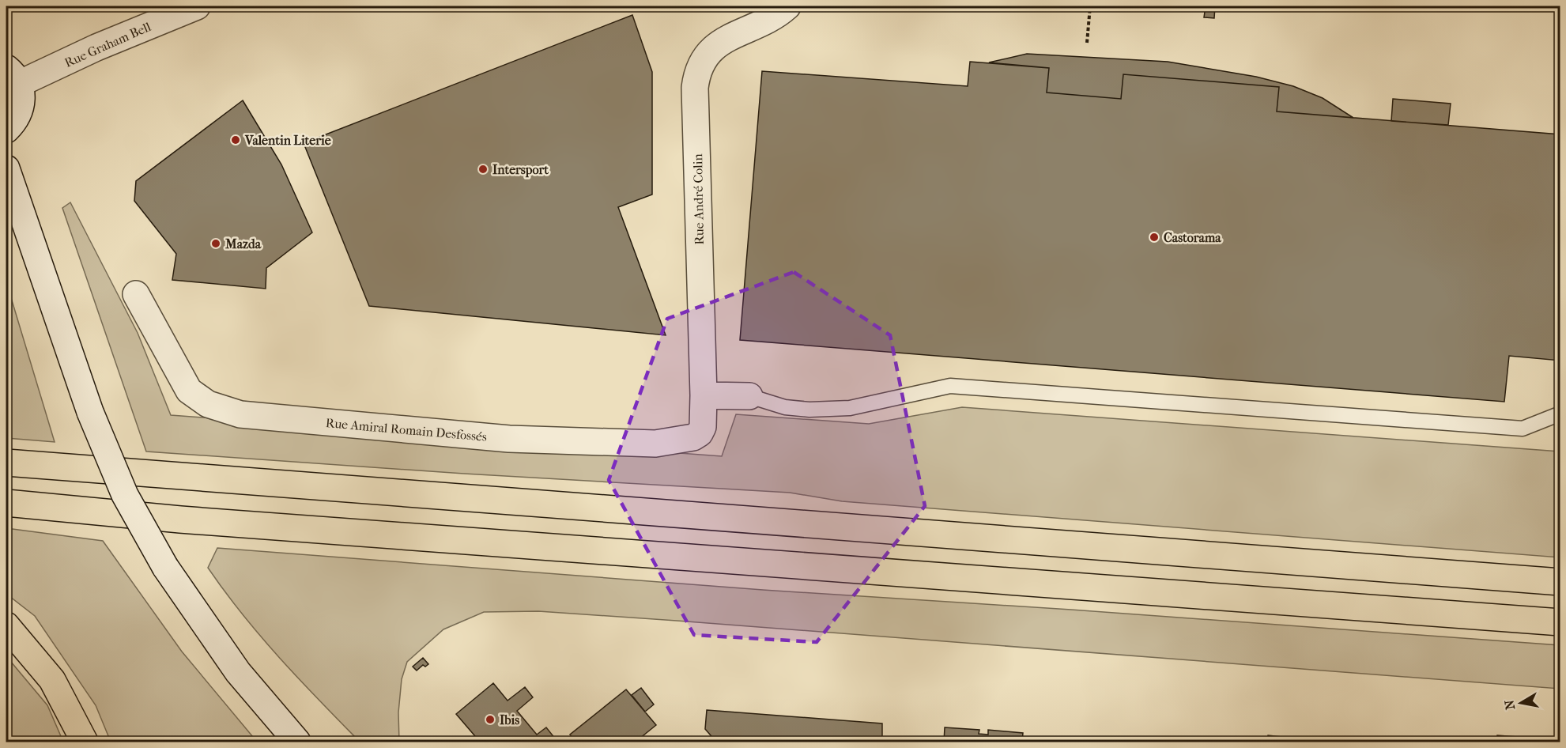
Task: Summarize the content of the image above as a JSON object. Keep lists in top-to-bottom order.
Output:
{
  "streets": {
    "street": ["Rue Graham Bell", "Rue André Colin", "Rue Amiral Romain Desfossés"]
  },
  "crossings": [
    ["Rue André Colin", "Rue Amiral Romain Desfossés"]
  ],
  "places": [
    "Valentin Literie",
    "Intersport",
    "Castorama",
    "Mazda",
    "Ibis"
  ],
  "north": "left"
}
